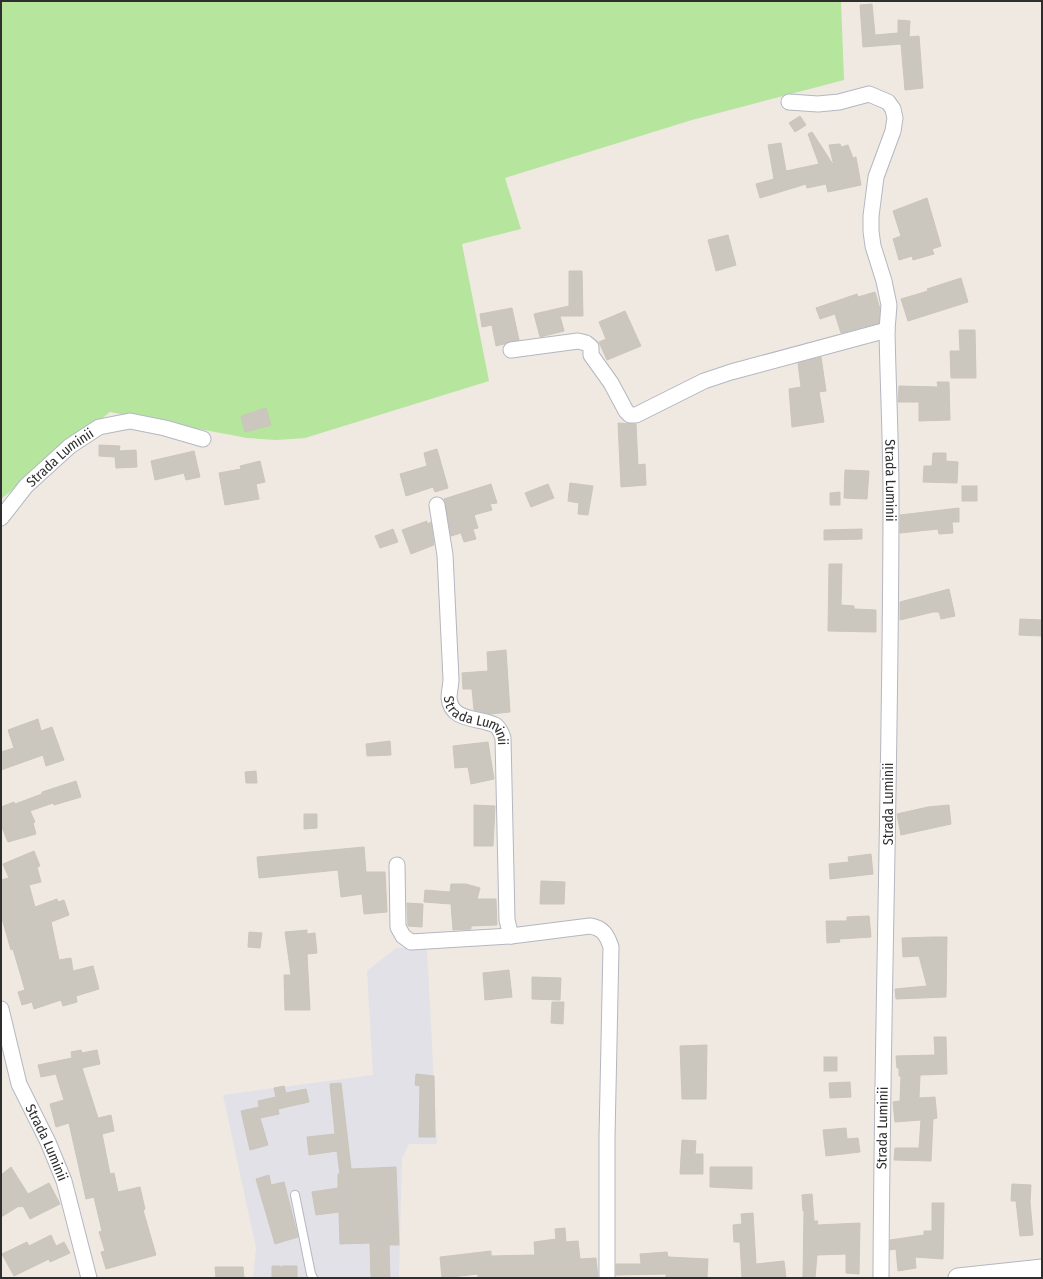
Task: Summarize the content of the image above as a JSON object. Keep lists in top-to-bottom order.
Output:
{
  "streets": {
    "street": ["Strada Luminii"]
  }
}
